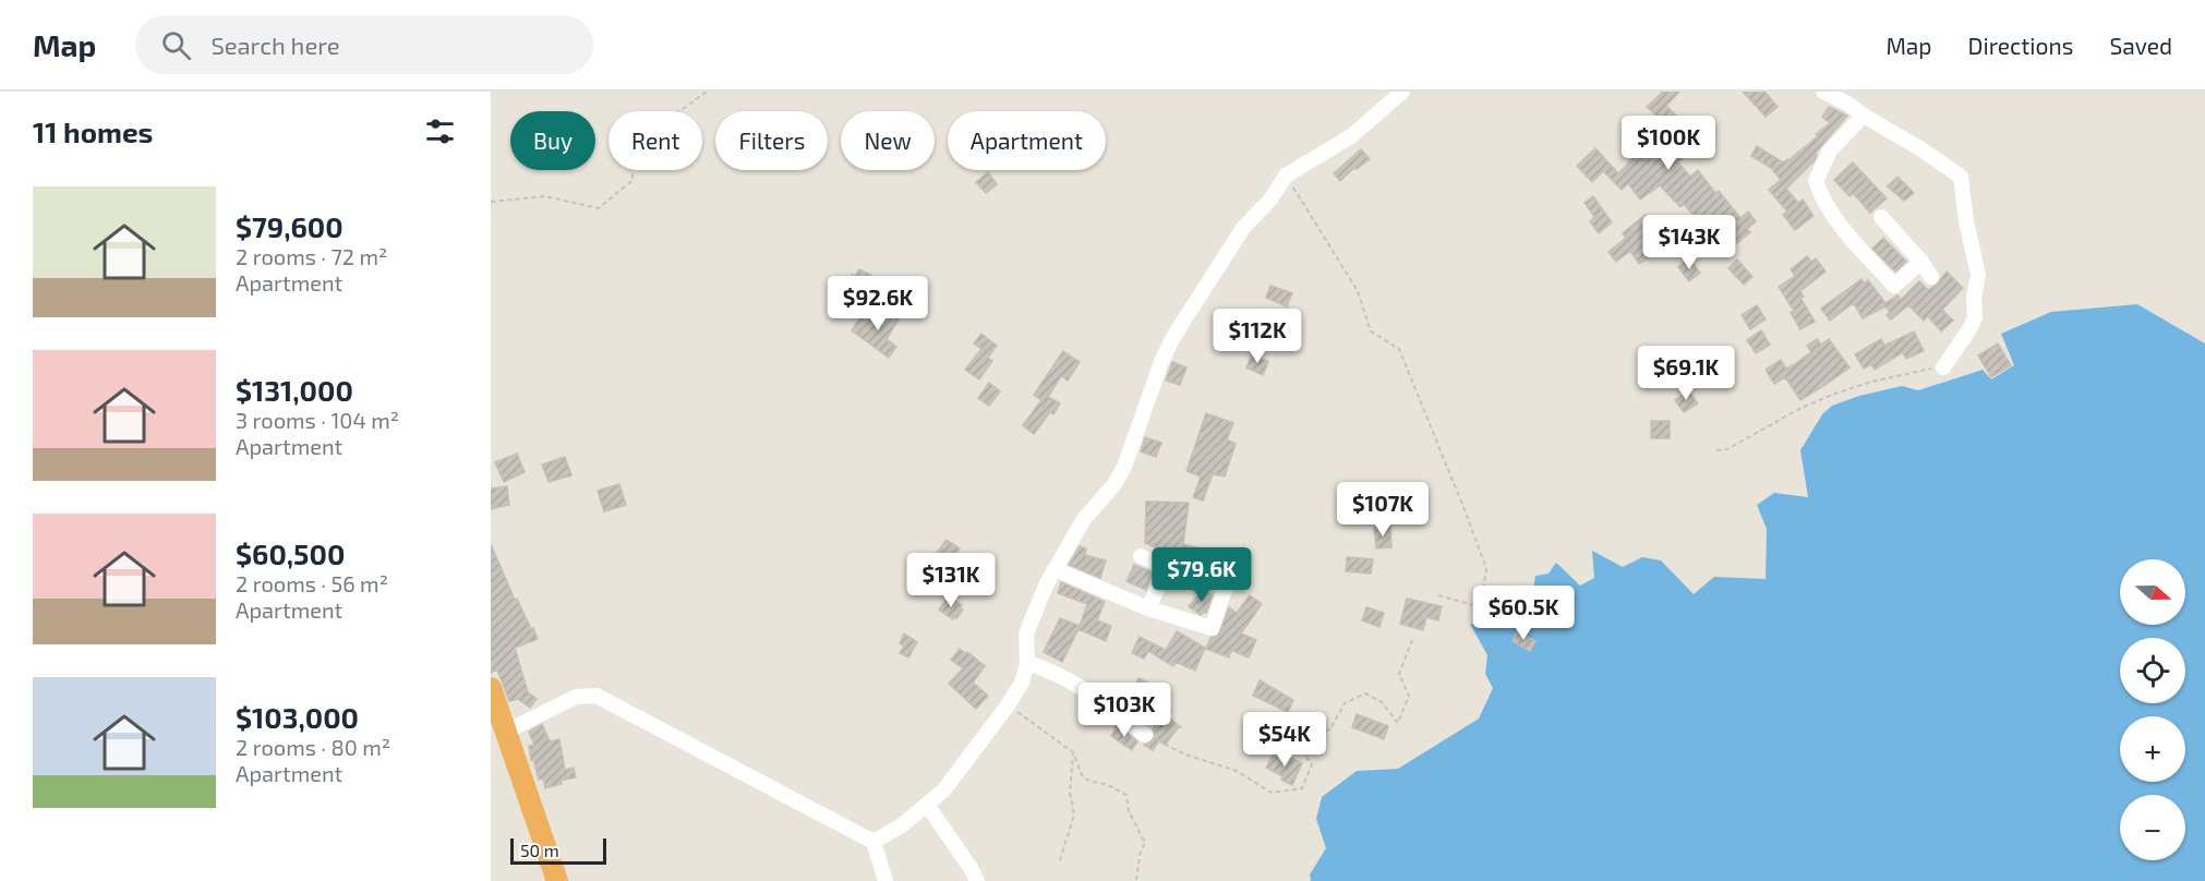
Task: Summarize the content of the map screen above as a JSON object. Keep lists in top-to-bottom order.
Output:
{
  "scale_bar": "50 m",
  "north": "right",
  "page": {
    "header": "Map",
    "search": "Search here",
    "nav": ["Map", "Directions", "Saved"],
    "heading": "11 homes",
    "chip": [
      "Buy",
      "Rent",
      "Filters",
      "New",
      "Apartment"
    ],
    "price": [
      "$100K",
      "$143K",
      "$92.6K",
      "$112K",
      "$69.1K",
      "$107K",
      "$79.6K",
      "$131K",
      "$60.5K",
      "$103K",
      "$54K"
    ],
    "list": [
      {
        "name": "$79,600",
        "note": "2 rooms · 72 m² · Apartment"
      },
      {
        "name": "$131,000",
        "note": "3 rooms · 104 m² · Apartment"
      },
      {
        "name": "$60,500",
        "note": "2 rooms · 56 m² · Apartment"
      },
      {
        "name": "$103,000",
        "note": "2 rooms · 80 m² · Apartment"
      }
    ],
    "map_buttons": ["+", "−"],
    "scale": "50 m"
  }
}
